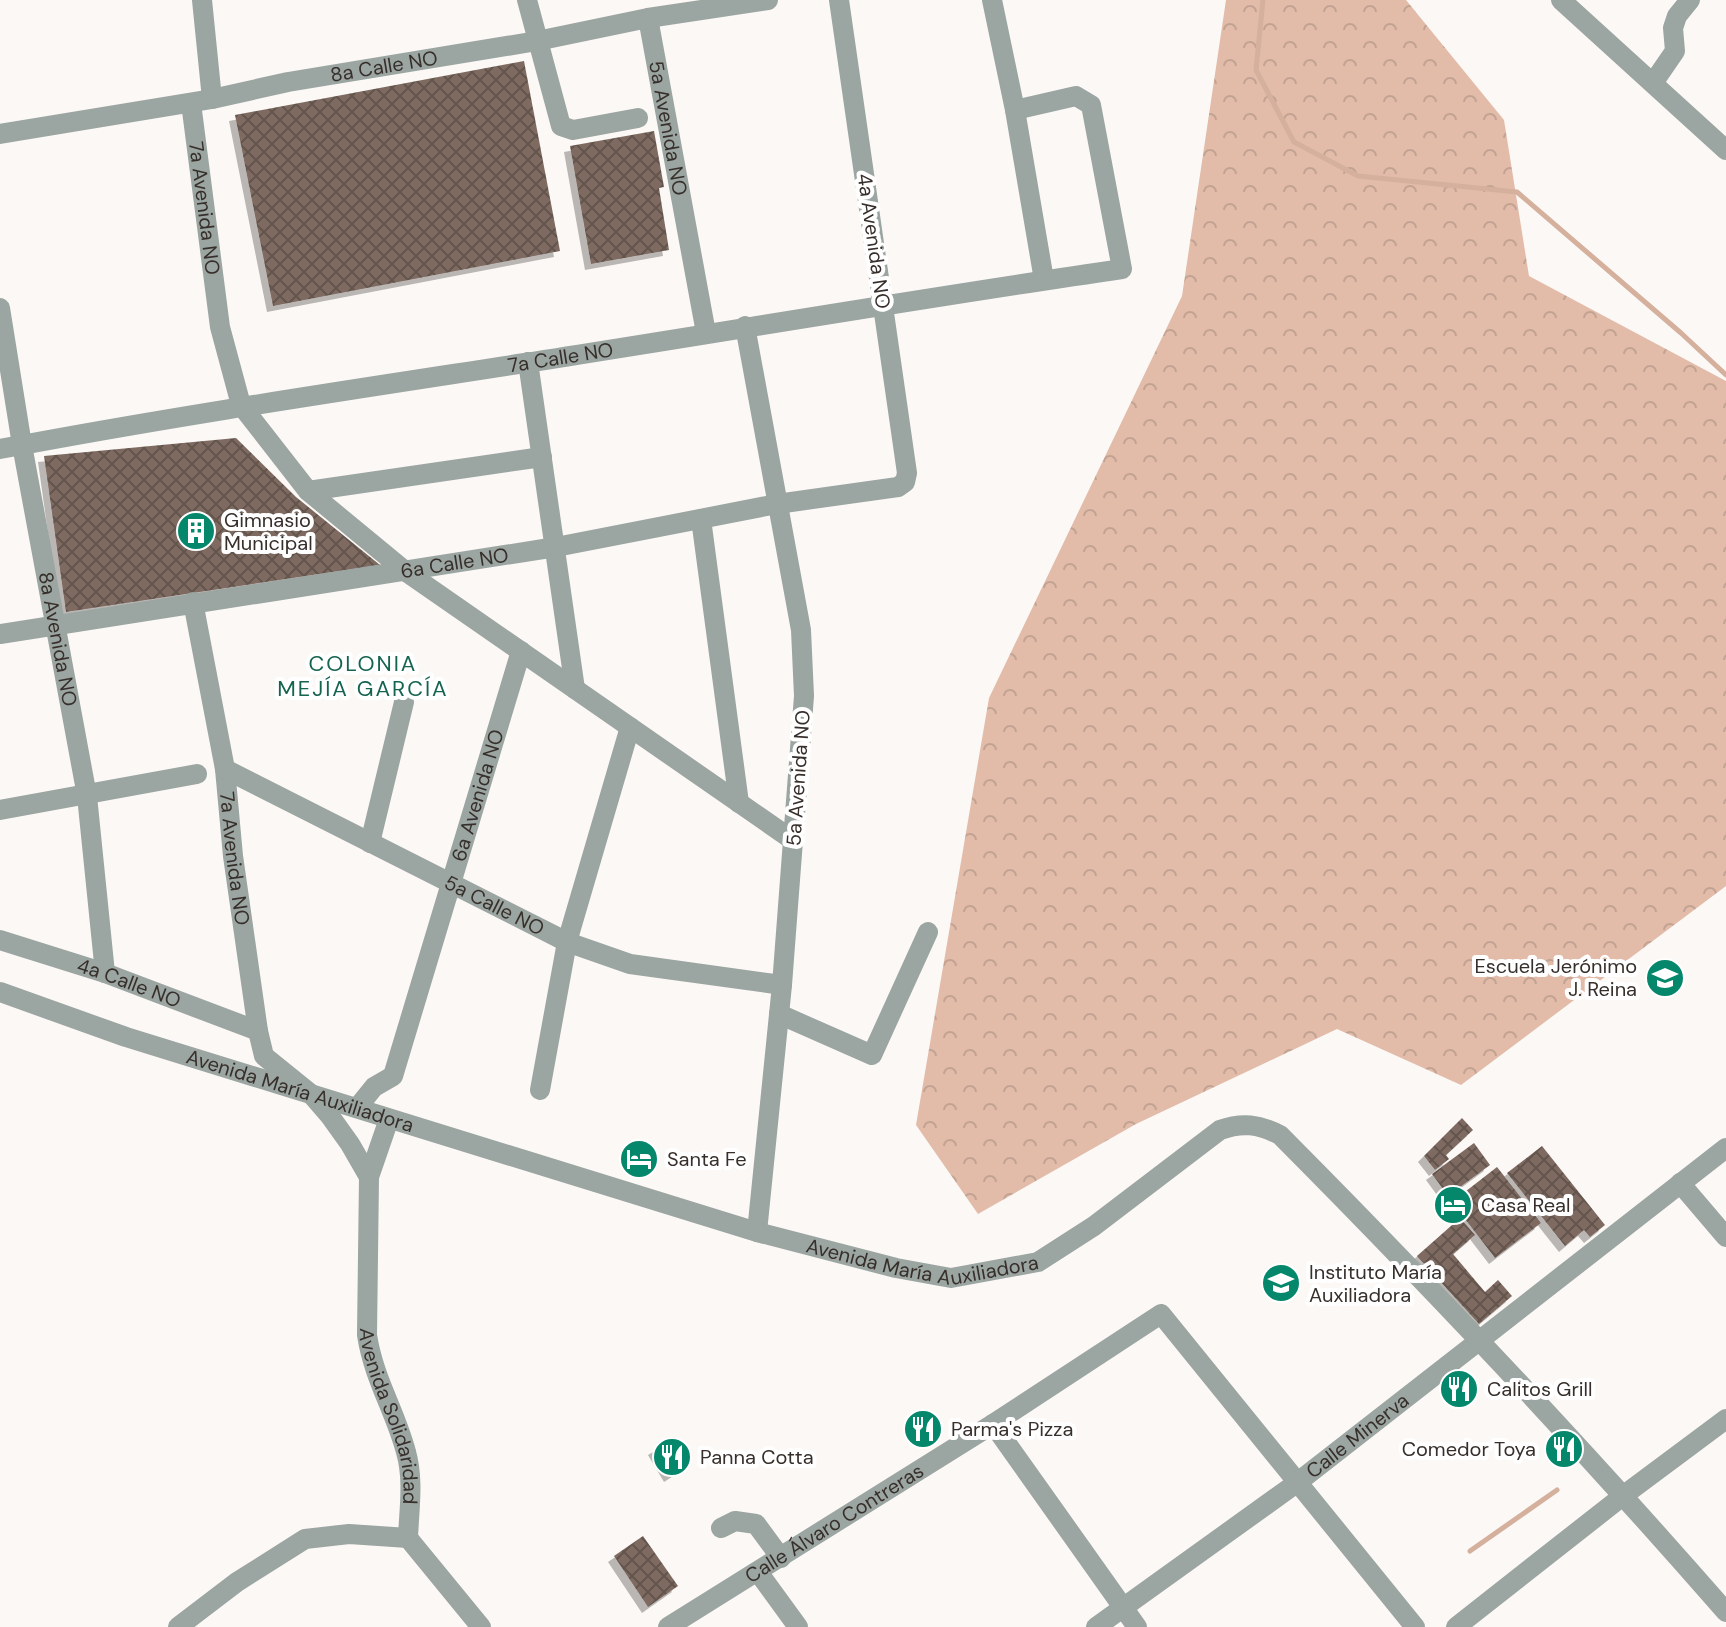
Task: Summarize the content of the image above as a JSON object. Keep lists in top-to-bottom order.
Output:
{
  "streets": {
    "street": [
      "8a Calle NO",
      "5a Avenida NO",
      "7a Avenida NO",
      "4a Avenida NO",
      "7a Calle NO",
      "6a Calle NO",
      "8a Avenida NO",
      "6a Avenida NO",
      "5a Calle NO",
      "4a Calle NO",
      "Avenida María Auxiliadora",
      "Avenida Solidaridad",
      "Calle Minerva",
      "Calle Álvaro Contreras"
    ]
  },
  "crossings": [
    ["8a Calle NO", "5a Avenida NO"],
    ["8a Calle NO", "7a Avenida NO"],
    ["5a Avenida NO", "7a Calle NO"],
    ["5a Avenida NO", "6a Calle NO"],
    ["5a Avenida NO", "5a Calle NO"],
    ["5a Avenida NO", "Avenida María Auxiliadora"],
    ["7a Avenida NO", "7a Calle NO"],
    ["7a Avenida NO", "6a Calle NO"],
    ["7a Avenida NO", "5a Calle NO"],
    ["7a Avenida NO", "4a Calle NO"],
    ["7a Avenida NO", "Avenida María Auxiliadora"],
    ["4a Avenida NO", "7a Calle NO"],
    ["4a Avenida NO", "6a Calle NO"],
    ["7a Calle NO", "8a Avenida NO"],
    ["6a Calle NO", "8a Avenida NO"],
    ["8a Avenida NO", "4a Calle NO"],
    ["6a Avenida NO", "5a Calle NO"],
    ["6a Avenida NO", "Avenida María Auxiliadora"],
    ["Avenida María Auxiliadora", "Avenida Solidaridad"],
    ["Avenida María Auxiliadora", "Calle Minerva"],
    ["Calle Minerva", "Calle Álvaro Contreras"]
  ],
  "districts": ["COLONIA MEJÍA GARCÍA"],
  "places": {
    "building": ["Gimnasio Municipal"],
    "school or university": ["Escuela Jerónimo J. Reina", "Instituto María Auxiliadora"],
    "hotel": ["Santa Fe", "Casa Real"],
    "restaurant": [
      "Calitos Grill",
      "Parma's Pizza",
      "Comedor Toya",
      "Panna Cotta"
    ]
  }
}
